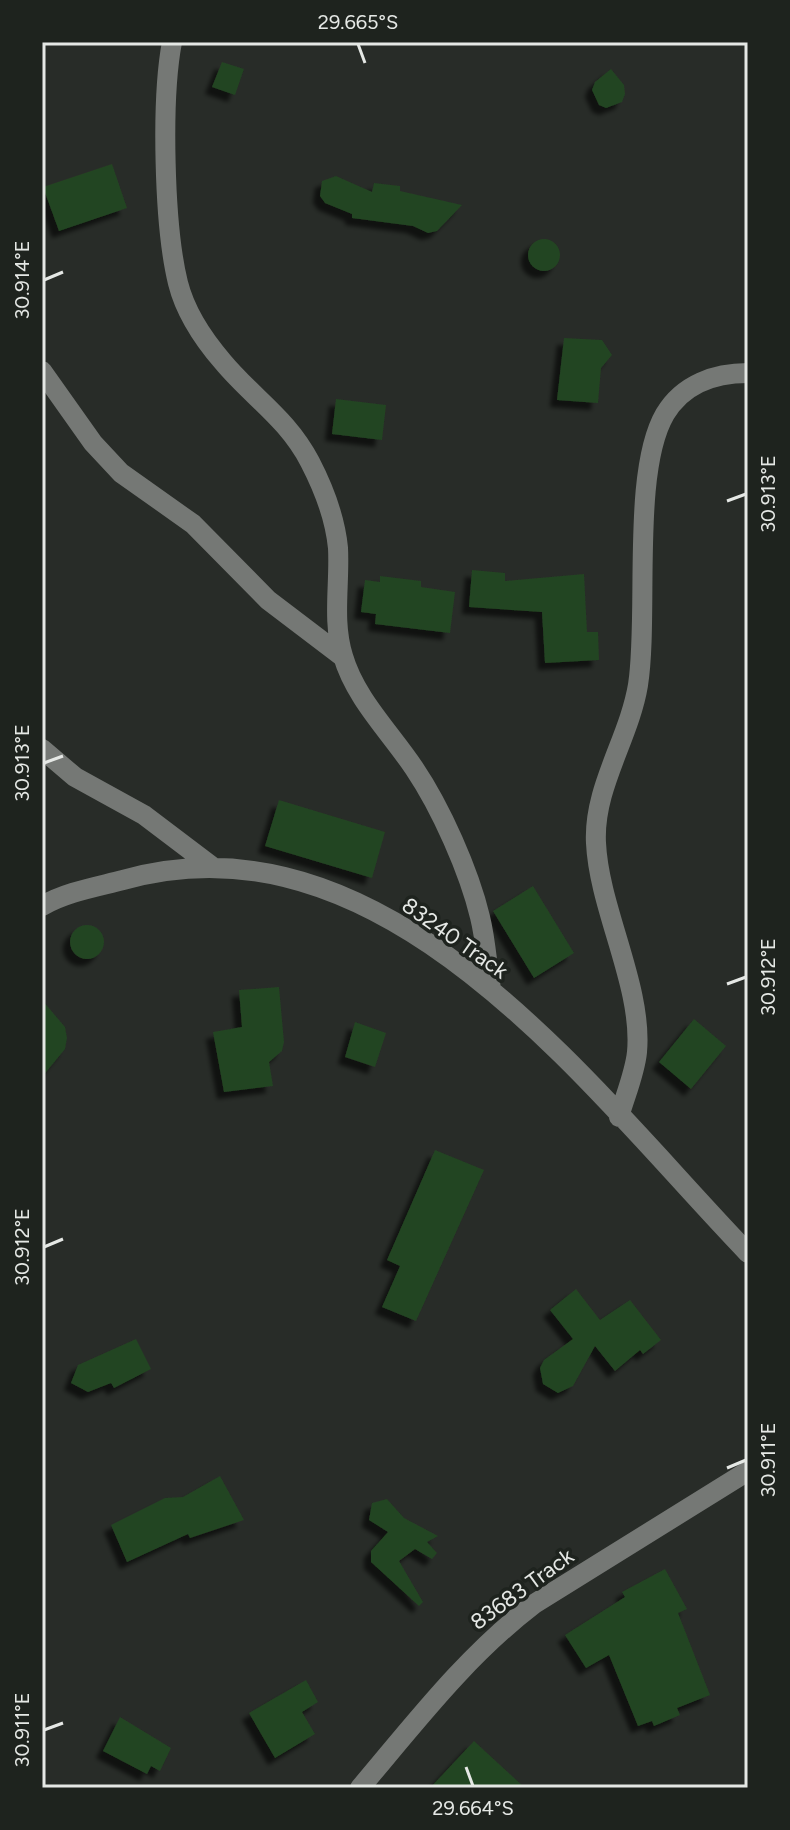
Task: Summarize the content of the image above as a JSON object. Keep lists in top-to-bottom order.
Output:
{
  "streets": {
    "street": ["83240 Track", "83683 Track"]
  },
  "coordinates": [
    "29.665°S",
    "30.914°E",
    "30.913°E",
    "30.912°E",
    "30.911°E",
    "29.664°S"
  ]
}
